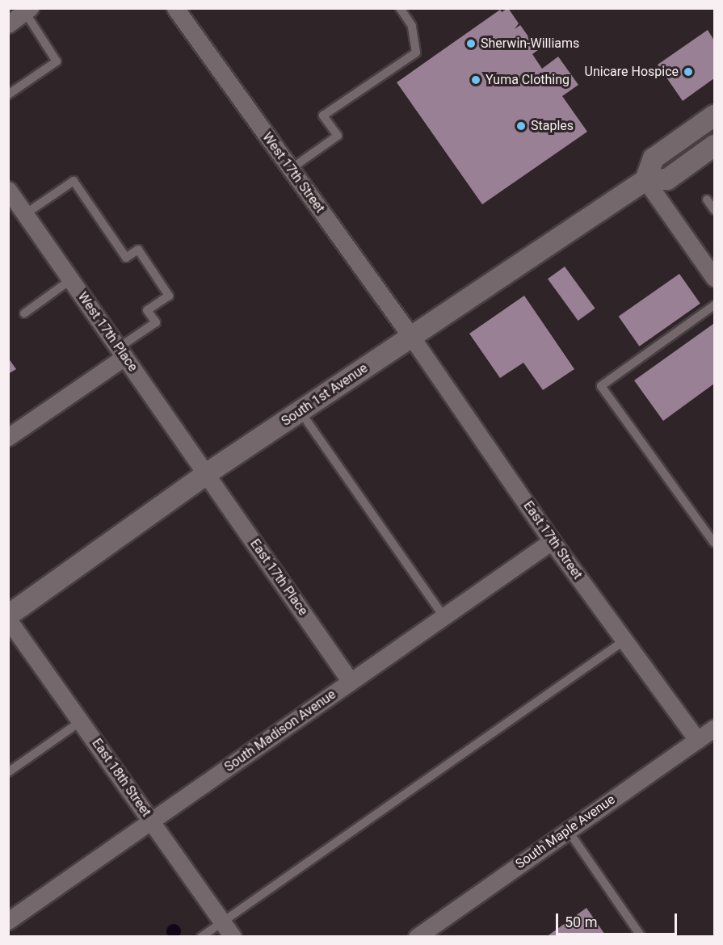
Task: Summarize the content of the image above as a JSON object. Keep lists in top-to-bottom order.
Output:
{
  "streets": {
    "street": [
      "West 17th Street",
      "West 17th Place",
      "South 1st Avenue",
      "East 17th Street",
      "East 17th Place",
      "South Madison Avenue",
      "East 18th Street",
      "South Maple Avenue"
    ]
  },
  "crossings": [
    ["West 17th Street", "South 1st Avenue"],
    ["West 17th Street", "East 17th Street"],
    ["West 17th Place", "South 1st Avenue"],
    ["West 17th Place", "East 17th Place"],
    ["South 1st Avenue", "East 17th Street"],
    ["South 1st Avenue", "East 17th Place"],
    ["East 17th Street", "South Madison Avenue"],
    ["East 17th Street", "South Maple Avenue"],
    ["East 17th Place", "South Madison Avenue"],
    ["South Madison Avenue", "East 18th Street"]
  ],
  "places": [
    "Sherwin-Williams",
    "Unicare Hospice",
    "Yuma Clothing",
    "Staples"
  ],
  "scale_bar": "50 m"
}
